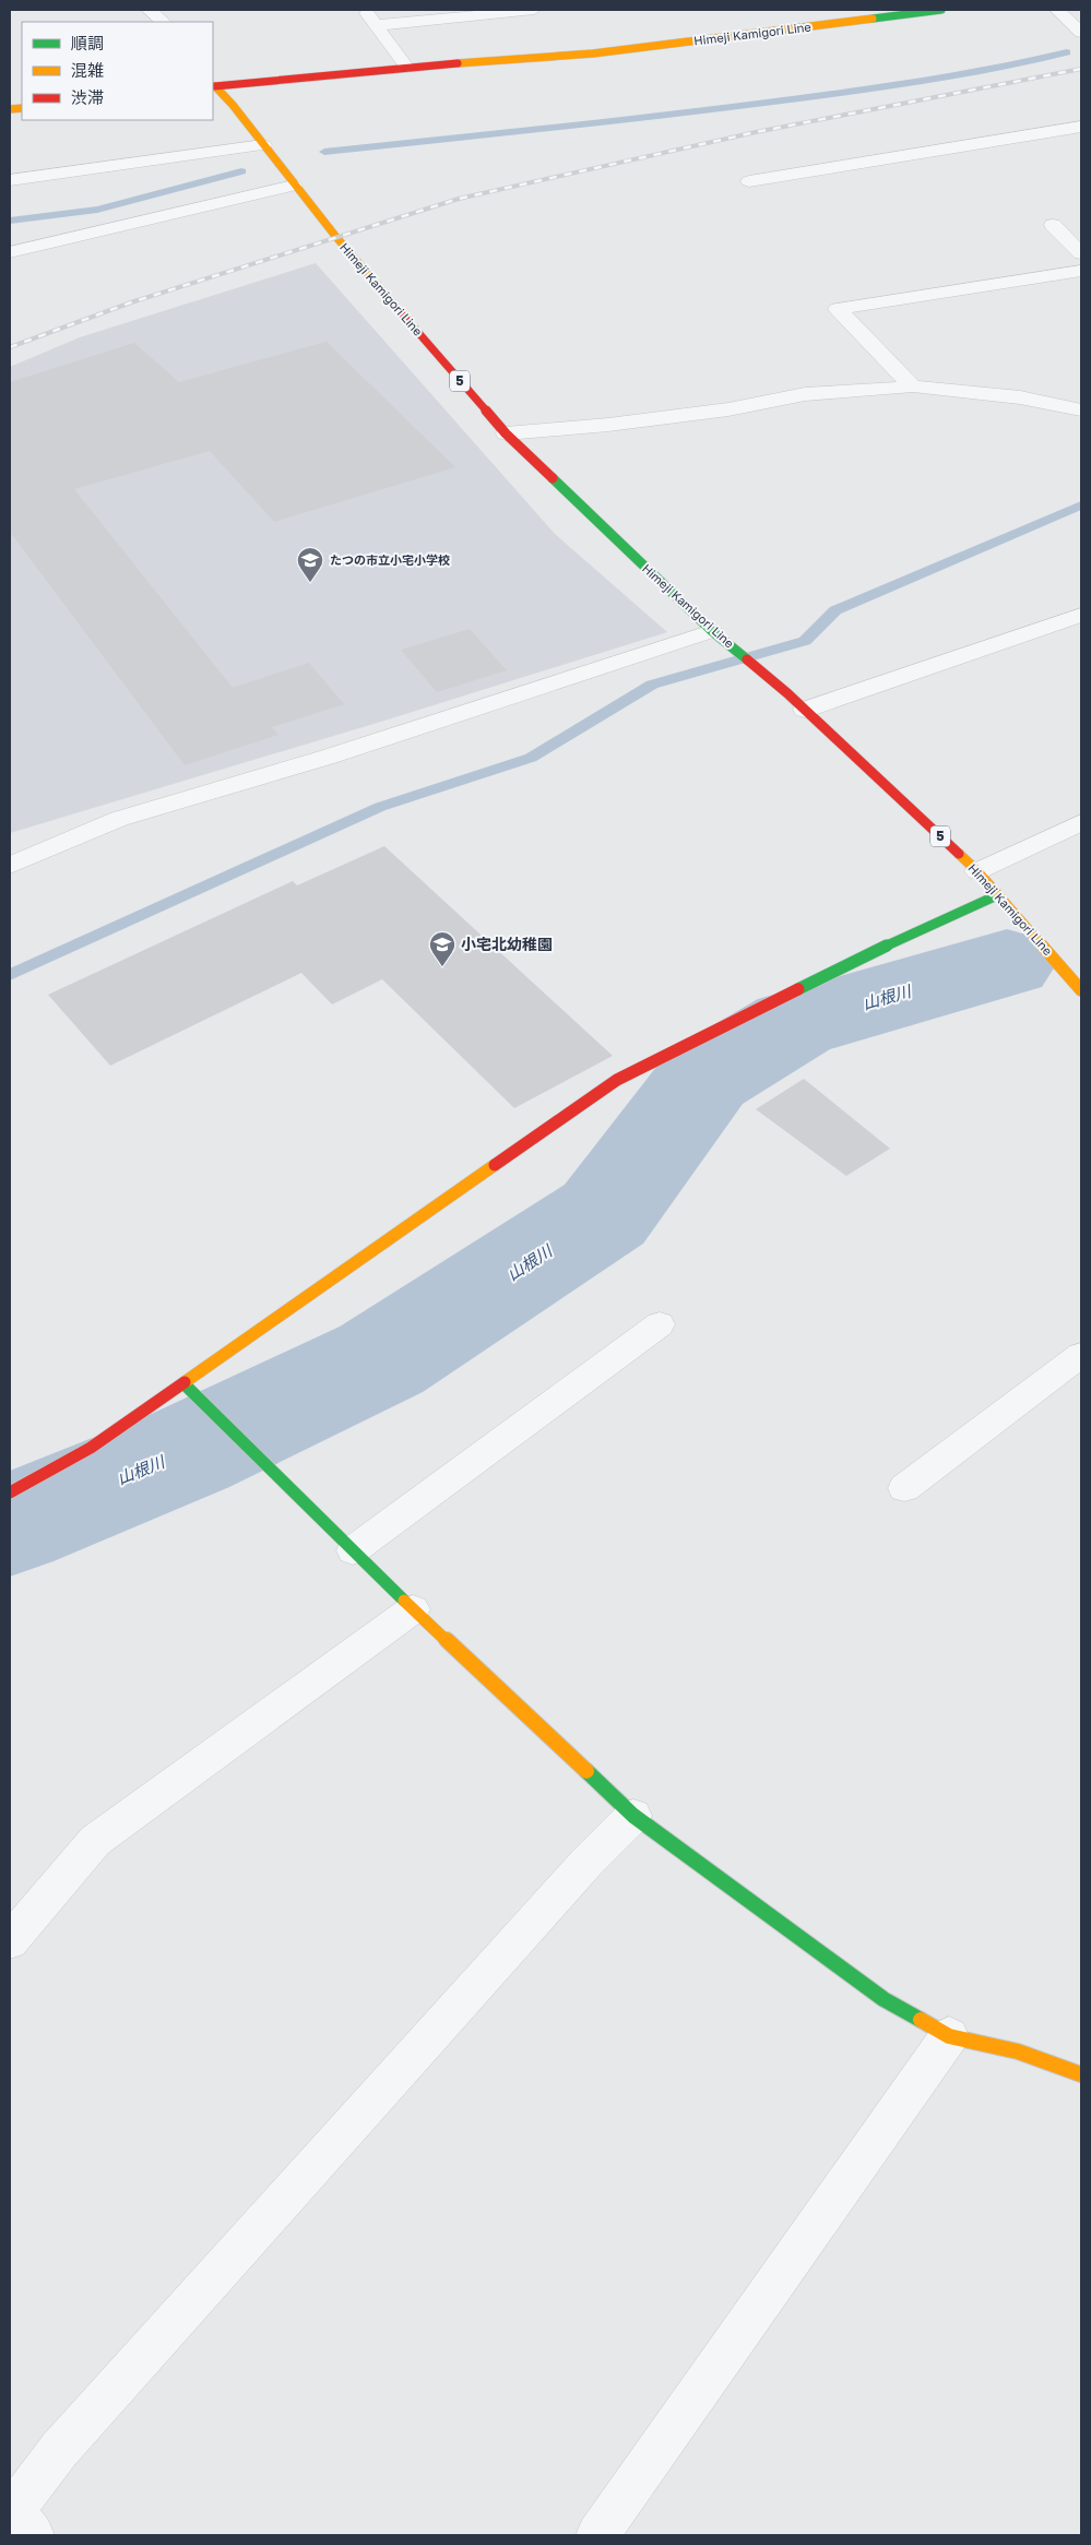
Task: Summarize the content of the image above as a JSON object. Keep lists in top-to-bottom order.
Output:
{
  "streets": {
    "main road": ["Himeji Kamigori Line", "5"]
  },
  "water": ["山根川"],
  "places": {
    "school or university": ["たつの市立小宅小学校", "小宅北幼稚園"]
  },
  "legend": ["順調", "混雑", "渋滞"]
}
